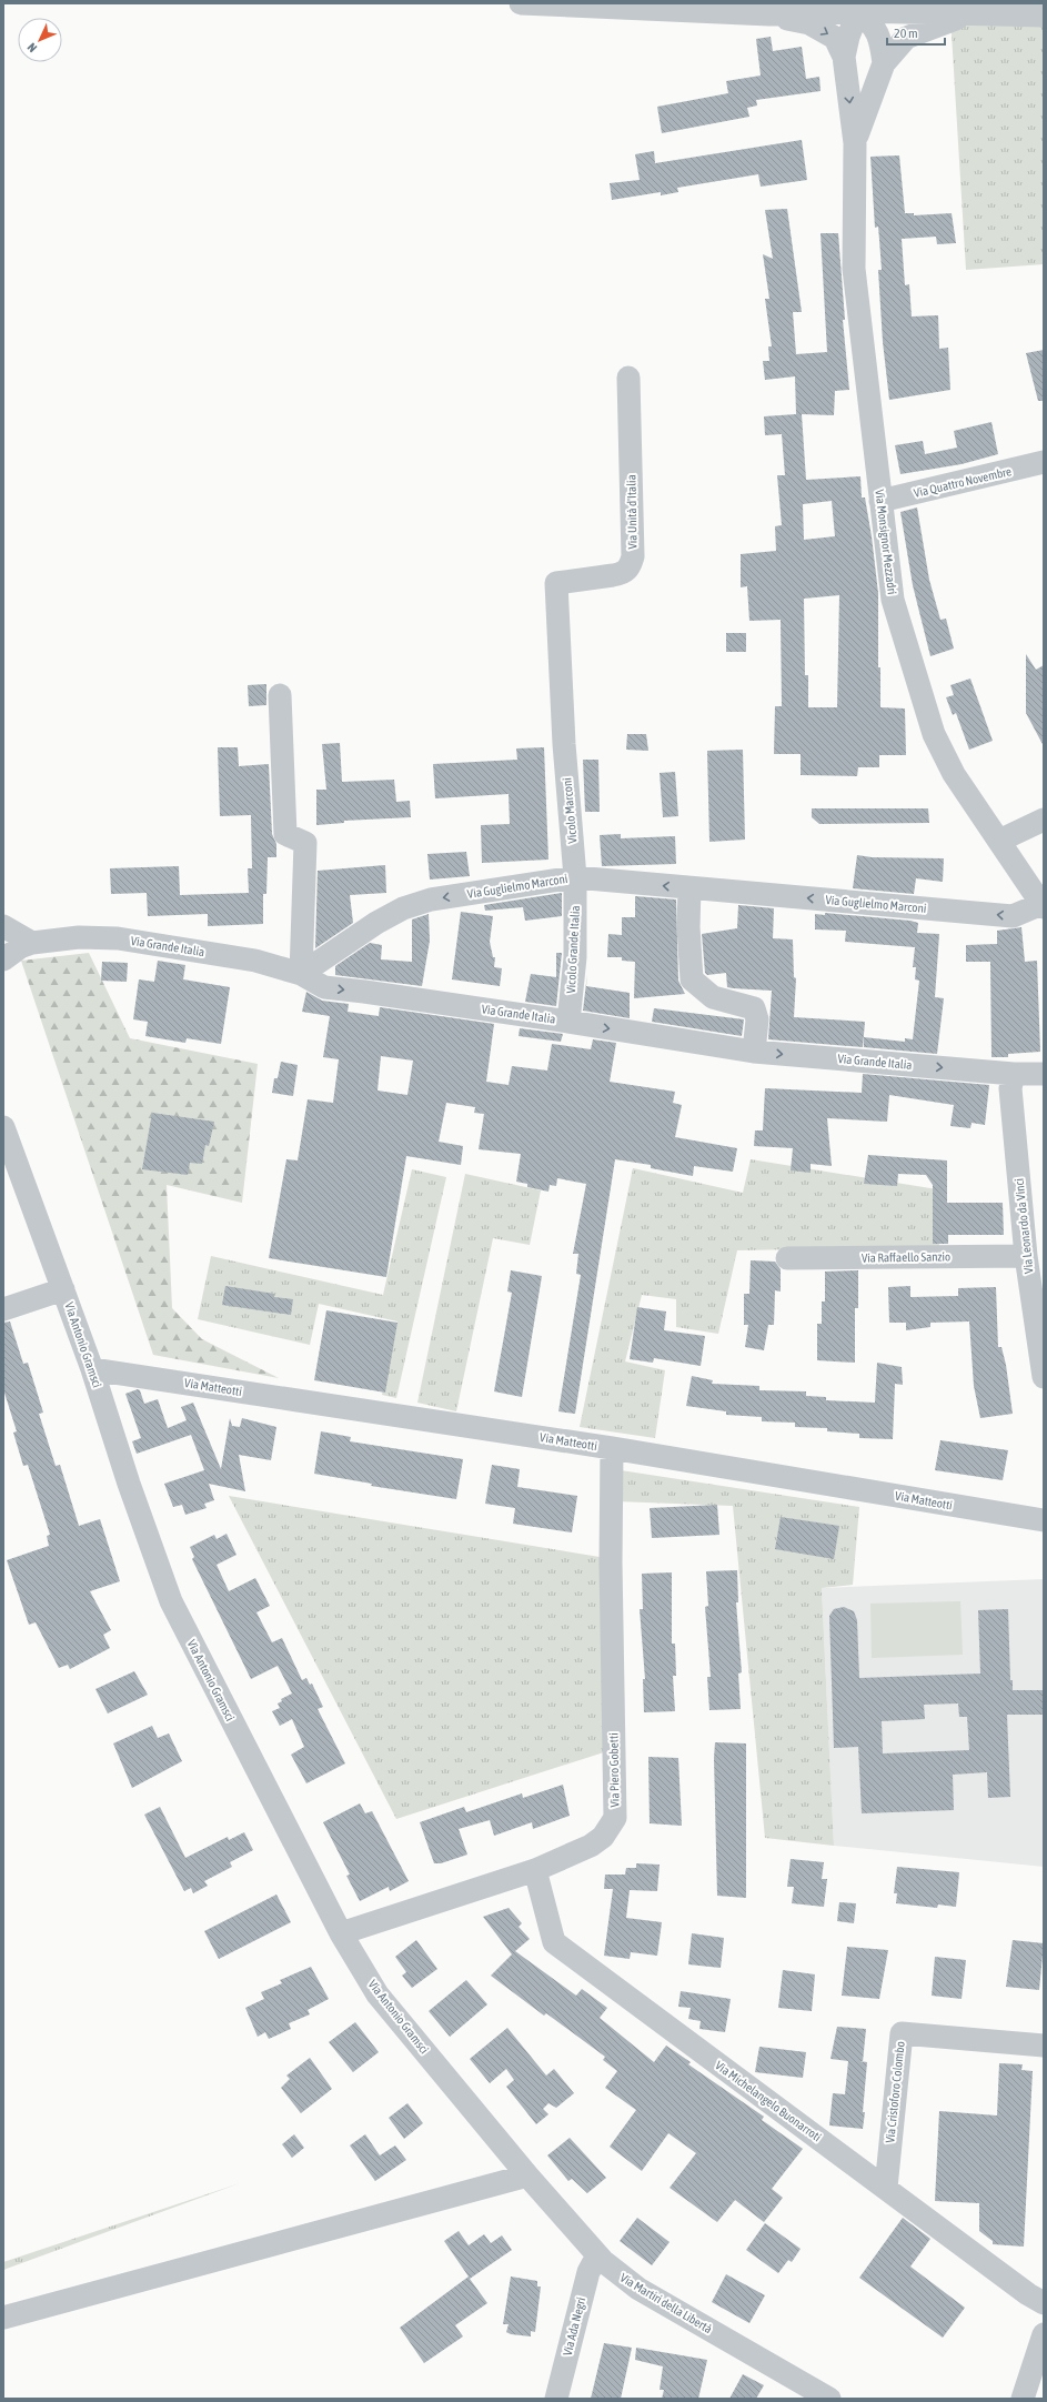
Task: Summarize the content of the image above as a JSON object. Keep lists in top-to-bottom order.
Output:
{
  "streets": {
    "street": [
      "Via Quattro Novembre",
      "Via Unità d'Italia",
      "Via Monsignor Mezzadri",
      "Vicolo Marconi",
      "Via Guglielmo Marconi",
      "Via Grande Italia",
      "Vicolo Grande Italia",
      "Via Leonardo da Vinci",
      "Via Raffaello Sanzio",
      "Via Antonio Gramsci",
      "Via Matteotti",
      "Via Piero Gobetti",
      "Via Cristoforo Colombo",
      "Via Michelangelo Buonarroti",
      "Via Martiri della Libertà",
      "Via Ada Negri"
    ]
  },
  "crossings": [
    ["Via Quattro Novembre", "Via Monsignor Mezzadri"],
    ["Via Unità d'Italia", "Vicolo Marconi"],
    ["Via Monsignor Mezzadri", "Via Guglielmo Marconi"],
    ["Vicolo Marconi", "Via Guglielmo Marconi"],
    ["Vicolo Marconi", "Vicolo Grande Italia"],
    ["Via Guglielmo Marconi", "Via Grande Italia"],
    ["Via Guglielmo Marconi", "Vicolo Grande Italia"],
    ["Via Grande Italia", "Vicolo Grande Italia"],
    ["Via Grande Italia", "Via Leonardo da Vinci"],
    ["Via Leonardo da Vinci", "Via Raffaello Sanzio"],
    ["Via Antonio Gramsci", "Via Matteotti"],
    ["Via Antonio Gramsci", "Via Piero Gobetti"],
    ["Via Antonio Gramsci", "Via Martiri della Libertà"],
    ["Via Matteotti", "Via Piero Gobetti"],
    ["Via Piero Gobetti", "Via Michelangelo Buonarroti"],
    ["Via Cristoforo Colombo", "Via Michelangelo Buonarroti"],
    ["Via Martiri della Libertà", "Via Ada Negri"]
  ],
  "one_way": ["Via Guglielmo Marconi", "Via Grande Italia"],
  "scale_bar": "20 m",
  "north": "bottom left"
}
